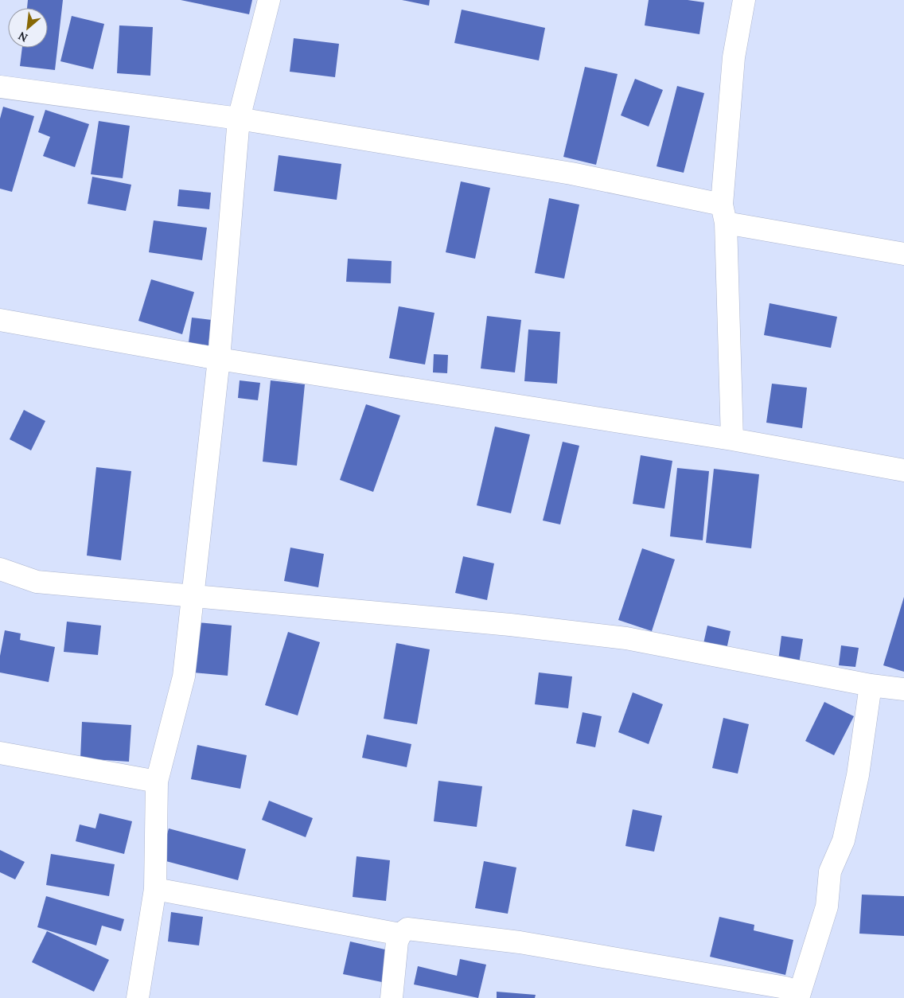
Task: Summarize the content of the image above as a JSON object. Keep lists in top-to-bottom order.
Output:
{
  "north": "bottom left"
}
